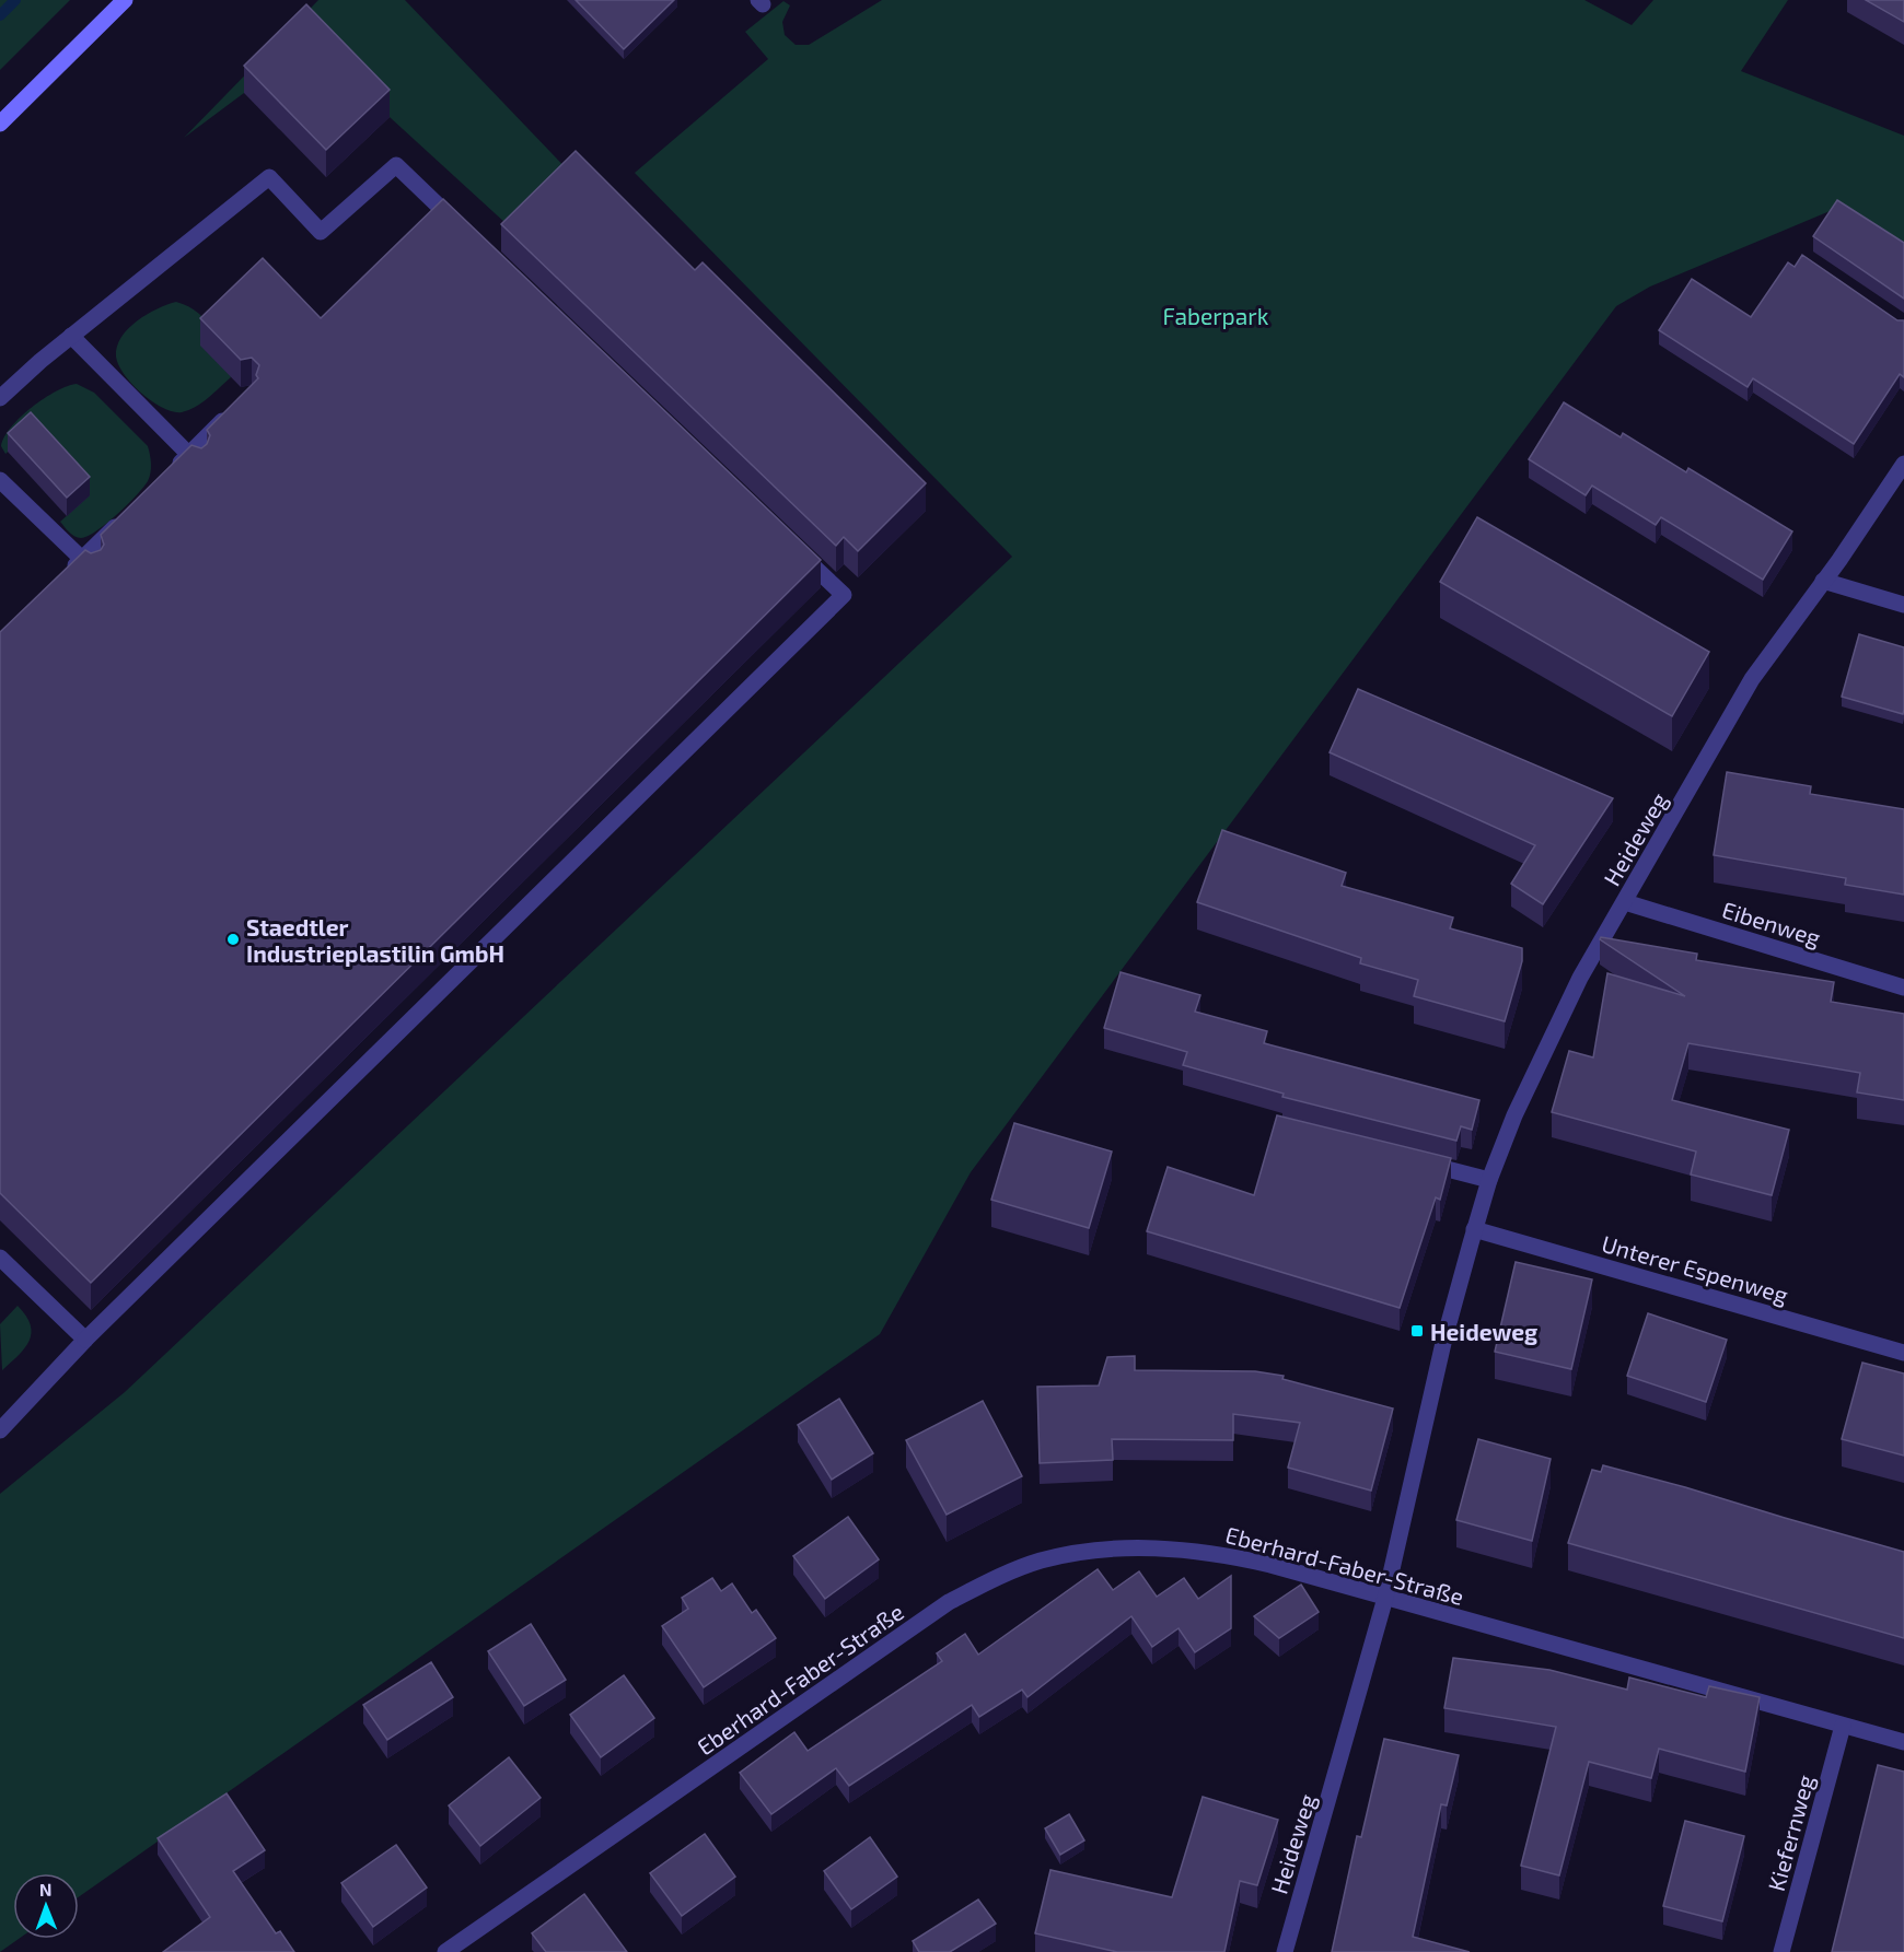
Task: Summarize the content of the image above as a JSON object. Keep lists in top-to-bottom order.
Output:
{
  "streets": {
    "street": [
      "Heideweg",
      "Eibenweg",
      "Unterer Espenweg",
      "Eberhard-Faber-Straße",
      "Kiefernweg"
    ]
  },
  "crossings": [
    ["Heideweg", "Eibenweg"],
    ["Heideweg", "Unterer Espenweg"],
    ["Heideweg", "Eberhard-Faber-Straße"],
    ["Eberhard-Faber-Straße", "Kiefernweg"]
  ],
  "parks": ["Faberpark"],
  "places": {
    "other": ["Staedtler Industrieplastilin GmbH"],
    "transit": ["Heideweg"]
  },
  "north": "top"
}
